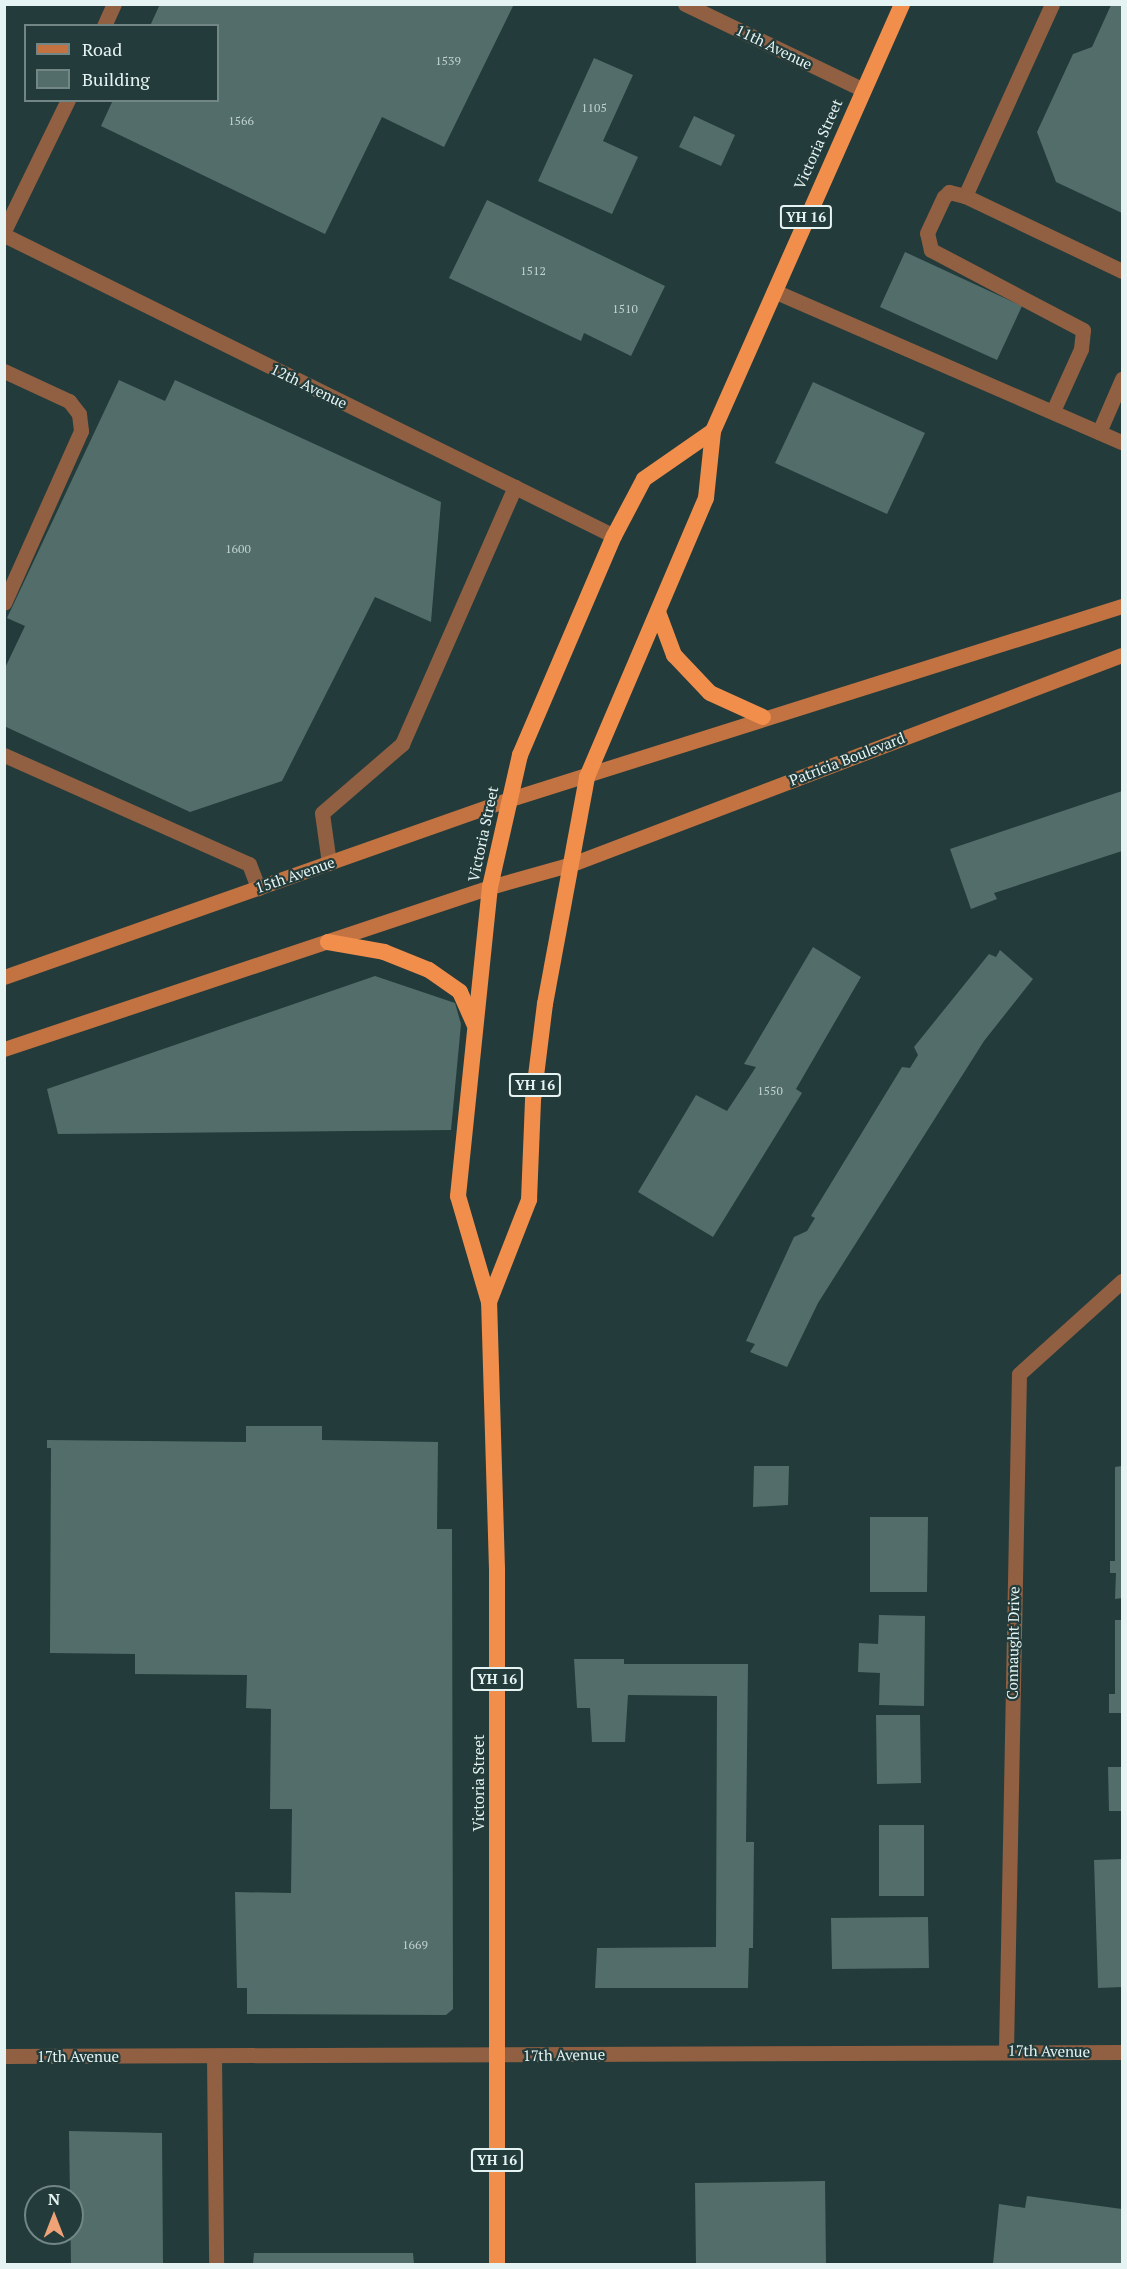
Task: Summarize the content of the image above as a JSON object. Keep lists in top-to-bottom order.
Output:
{
  "streets": {
    "highway": ["Victoria Street", "YH 16"],
    "main road": ["Patricia Boulevard", "15th Avenue"],
    "street": [
      "11th Avenue",
      "12th Avenue",
      "Connaught Drive",
      "17th Avenue"
    ]
  },
  "crossings": [
    ["11th Avenue", "Victoria Street"],
    ["Victoria Street", "12th Avenue"],
    ["Victoria Street", "Patricia Boulevard"],
    ["Victoria Street", "15th Avenue"],
    ["Victoria Street", "17th Avenue"],
    ["Connaught Drive", "17th Avenue"]
  ],
  "house_numbers": [
    "1539",
    "1105",
    "1566",
    "1512",
    "1510",
    "1600",
    "1550",
    "1669"
  ],
  "legend": ["Road", "Building"],
  "north": "top"
}
